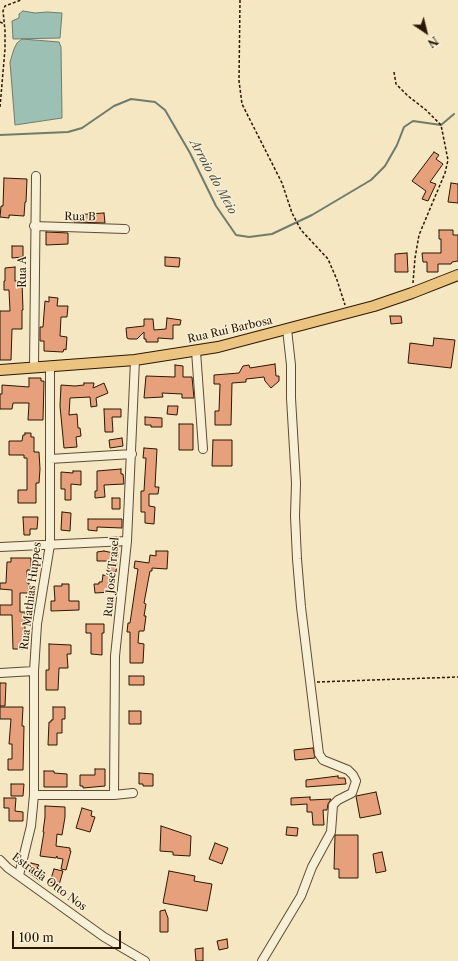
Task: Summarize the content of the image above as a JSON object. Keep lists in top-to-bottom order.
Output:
{
  "streets": {
    "main road": ["Rua Ruí Barbosa"],
    "street": [
      "Rua B",
      "Rua A",
      "Rua José Trasel",
      "Rua Mathias Huppes",
      "Estrada Otto Nos"
    ]
  },
  "crossings": [
    ["Rua B", "Rua A"],
    ["Rua A", "Rua Ruí Barbosa"],
    ["Rua Ruí Barbosa", "Rua José Trasel"],
    ["Rua Ruí Barbosa", "Rua Mathias Huppes"],
    ["Rua Mathias Huppes", "Estrada Otto Nos"]
  ],
  "water": ["Arroio do Meio"],
  "scale_bar": "100 m",
  "north": "bottom right"
}
